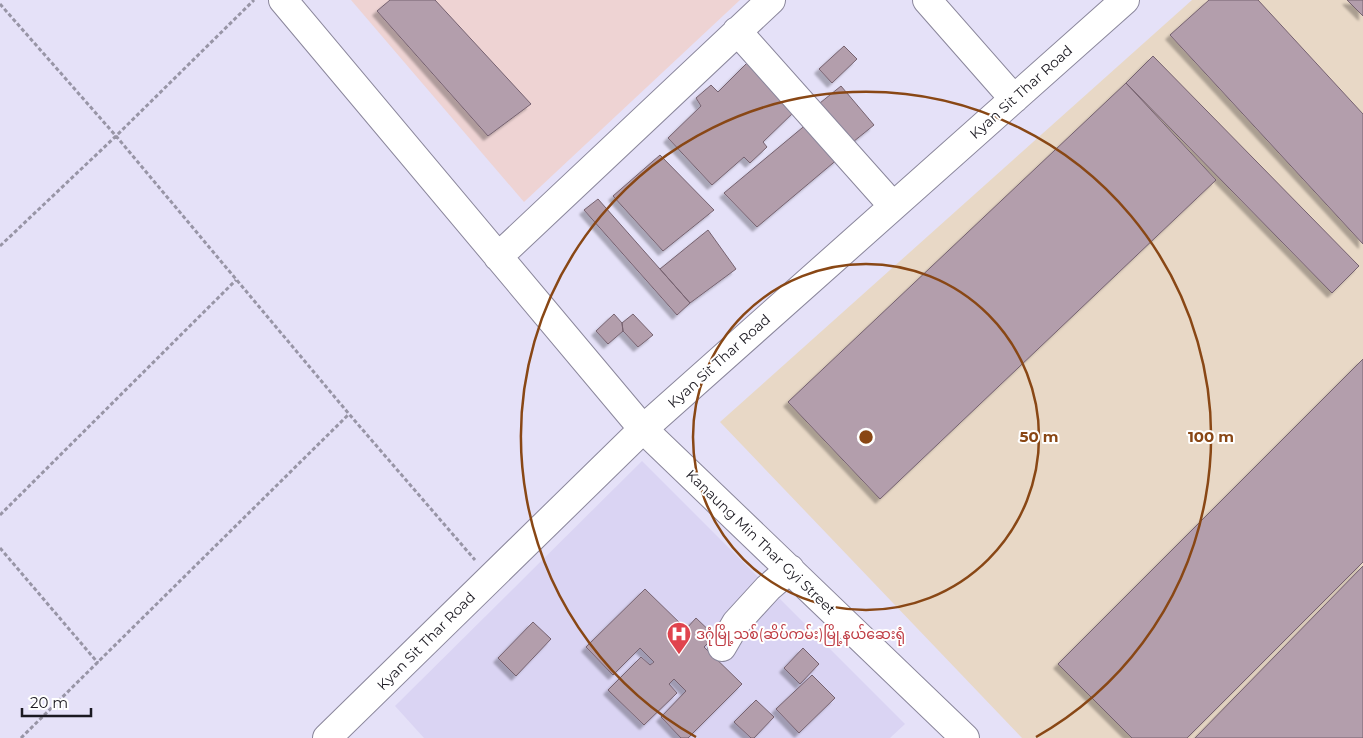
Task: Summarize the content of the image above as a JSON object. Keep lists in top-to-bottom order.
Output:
{
  "streets": {
    "street": ["Kyan Sit Thar Road", "Kanaung Min Thar Gyi Street"]
  },
  "crossings": [
    ["Kyan Sit Thar Road", "Kanaung Min Thar Gyi Street"]
  ],
  "places": {
    "hospital": ["ဒဂုံမြို့သစ်(ဆိပ်ကမ်း)မြို့နယ်ဆေးရုံ"]
  },
  "scale_bar": "20 m",
  "rings": ["50 m", "100 m"]
}
